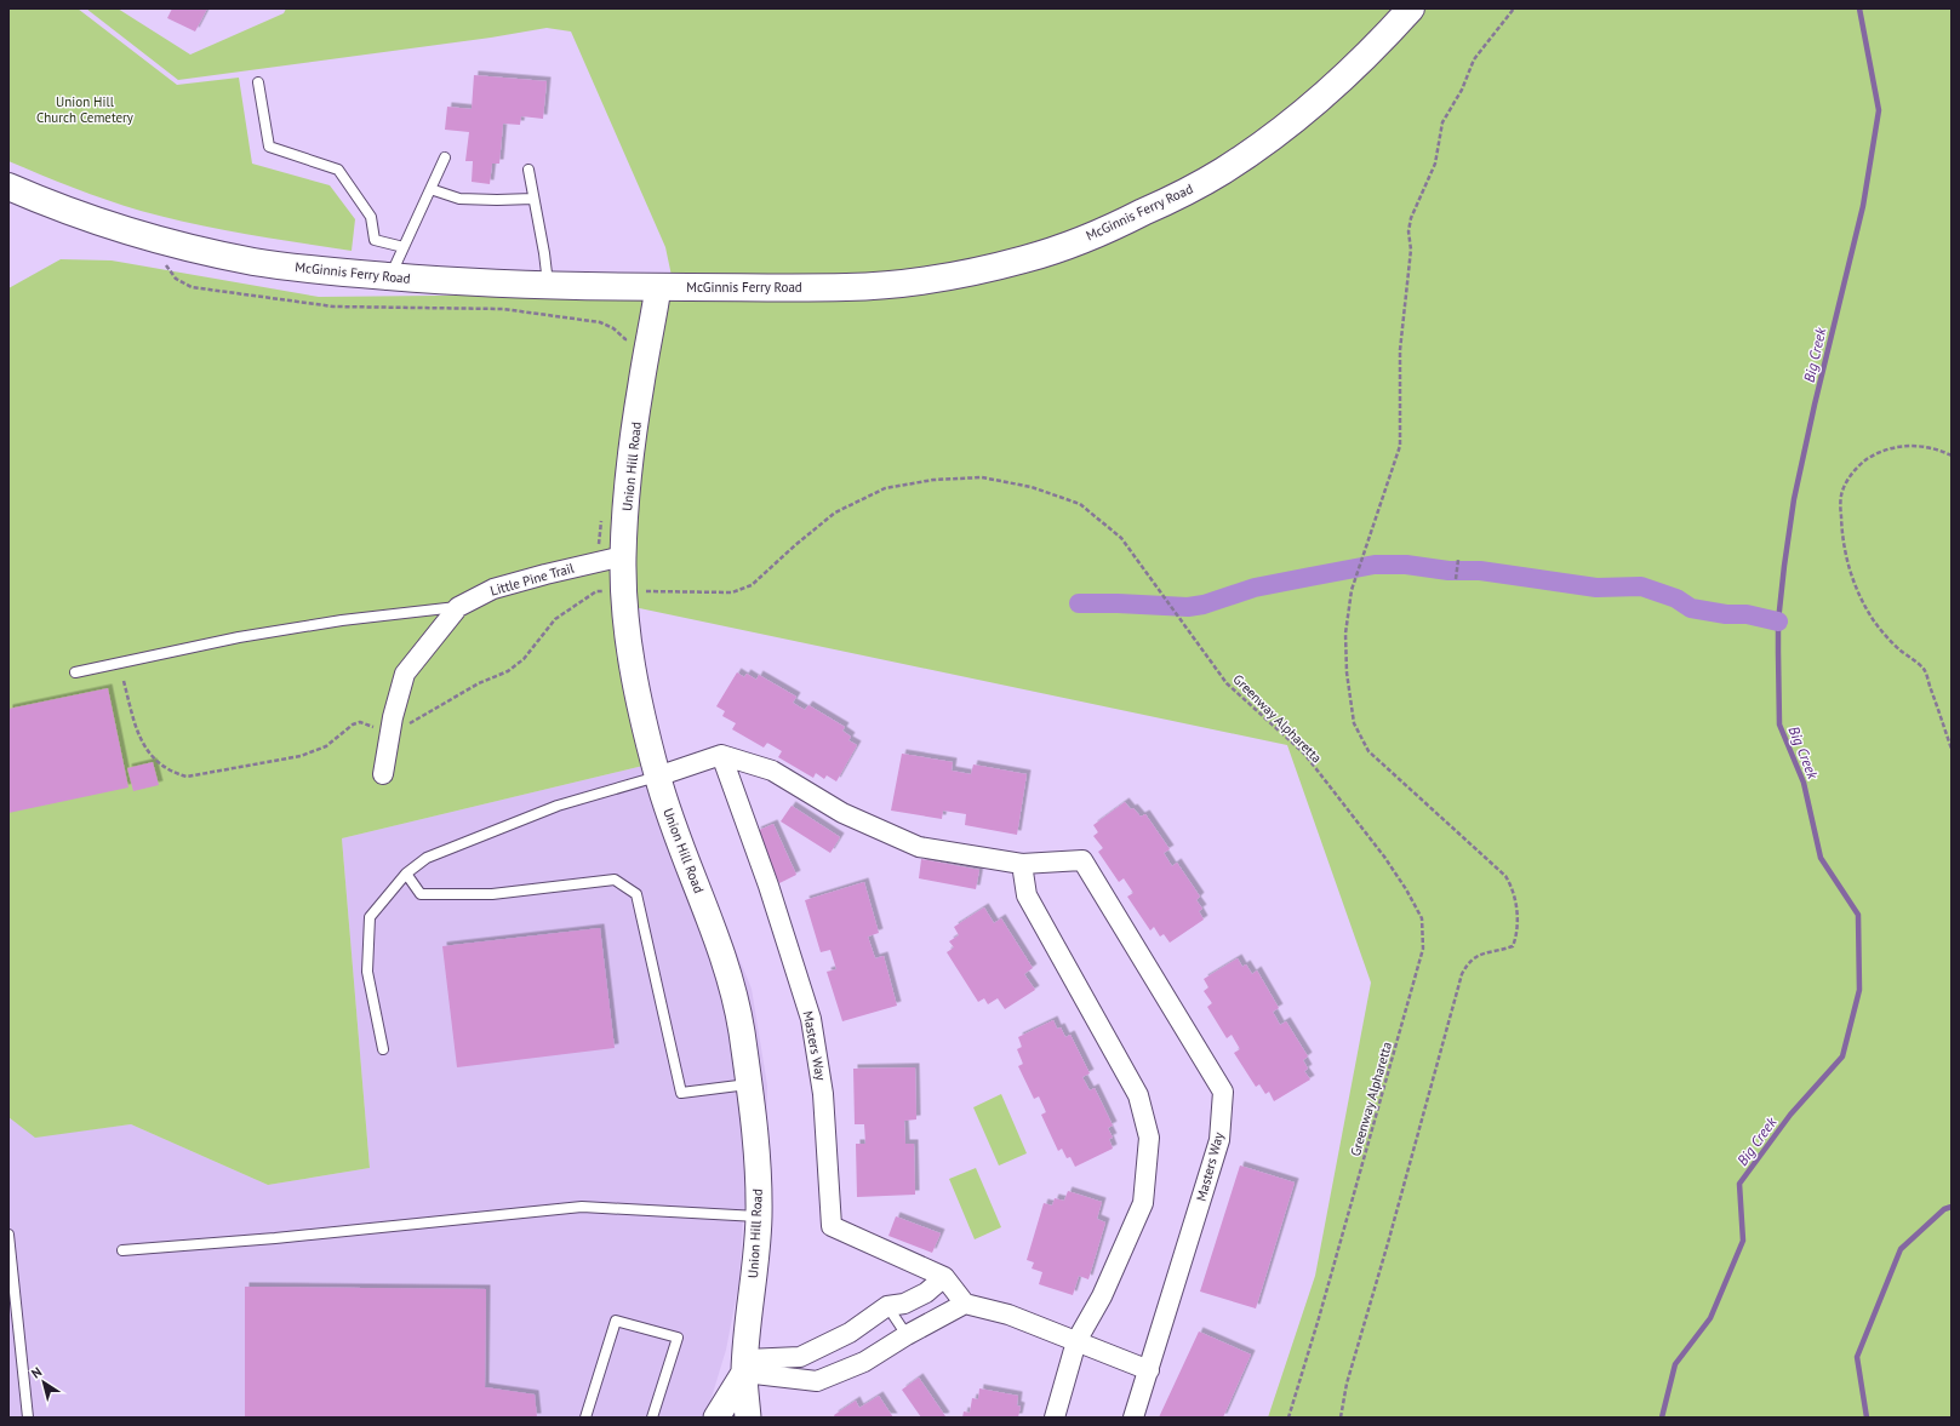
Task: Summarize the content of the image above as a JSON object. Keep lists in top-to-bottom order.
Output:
{
  "streets": {
    "main road": ["McGinnis Ferry Road"],
    "street": ["Union Hill Road", "Little Pine Trail", "Masters Way"],
    "path": ["Greenway Alpharetta"]
  },
  "crossings": [
    ["McGinnis Ferry Road", "Union Hill Road"],
    ["Union Hill Road", "Little Pine Trail"]
  ],
  "water": ["Big Creek"],
  "parks": ["Union Hill Church Cemetery"],
  "north": "top left"
}
